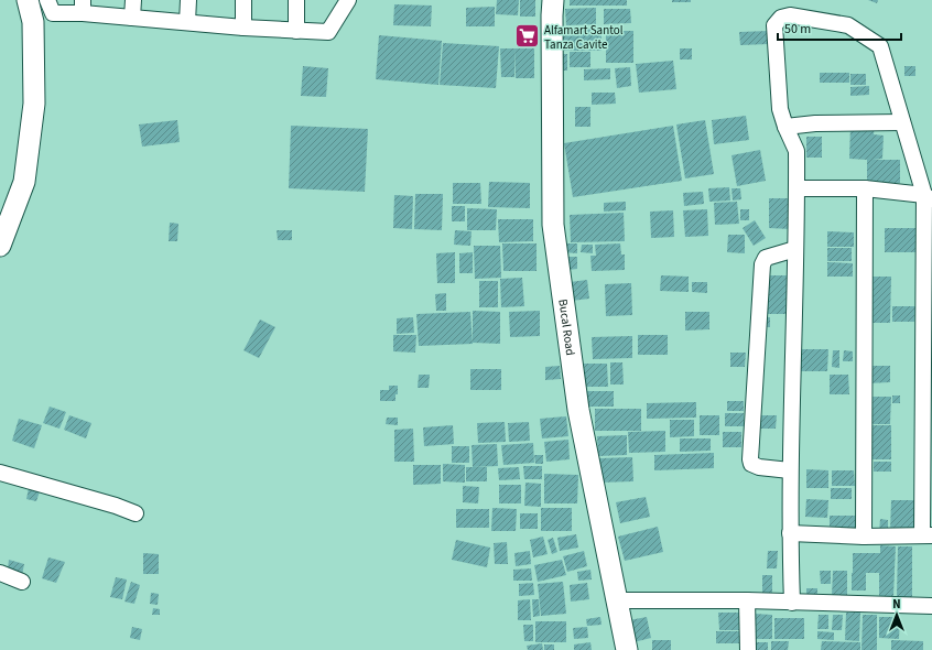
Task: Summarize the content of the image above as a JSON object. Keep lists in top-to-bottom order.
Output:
{
  "streets": {
    "street": ["Bucal Road"]
  },
  "places": {
    "supermarket": ["Alfamart Santol Tanza Cavite"]
  },
  "scale_bar": "50 m",
  "north": "top"
}
